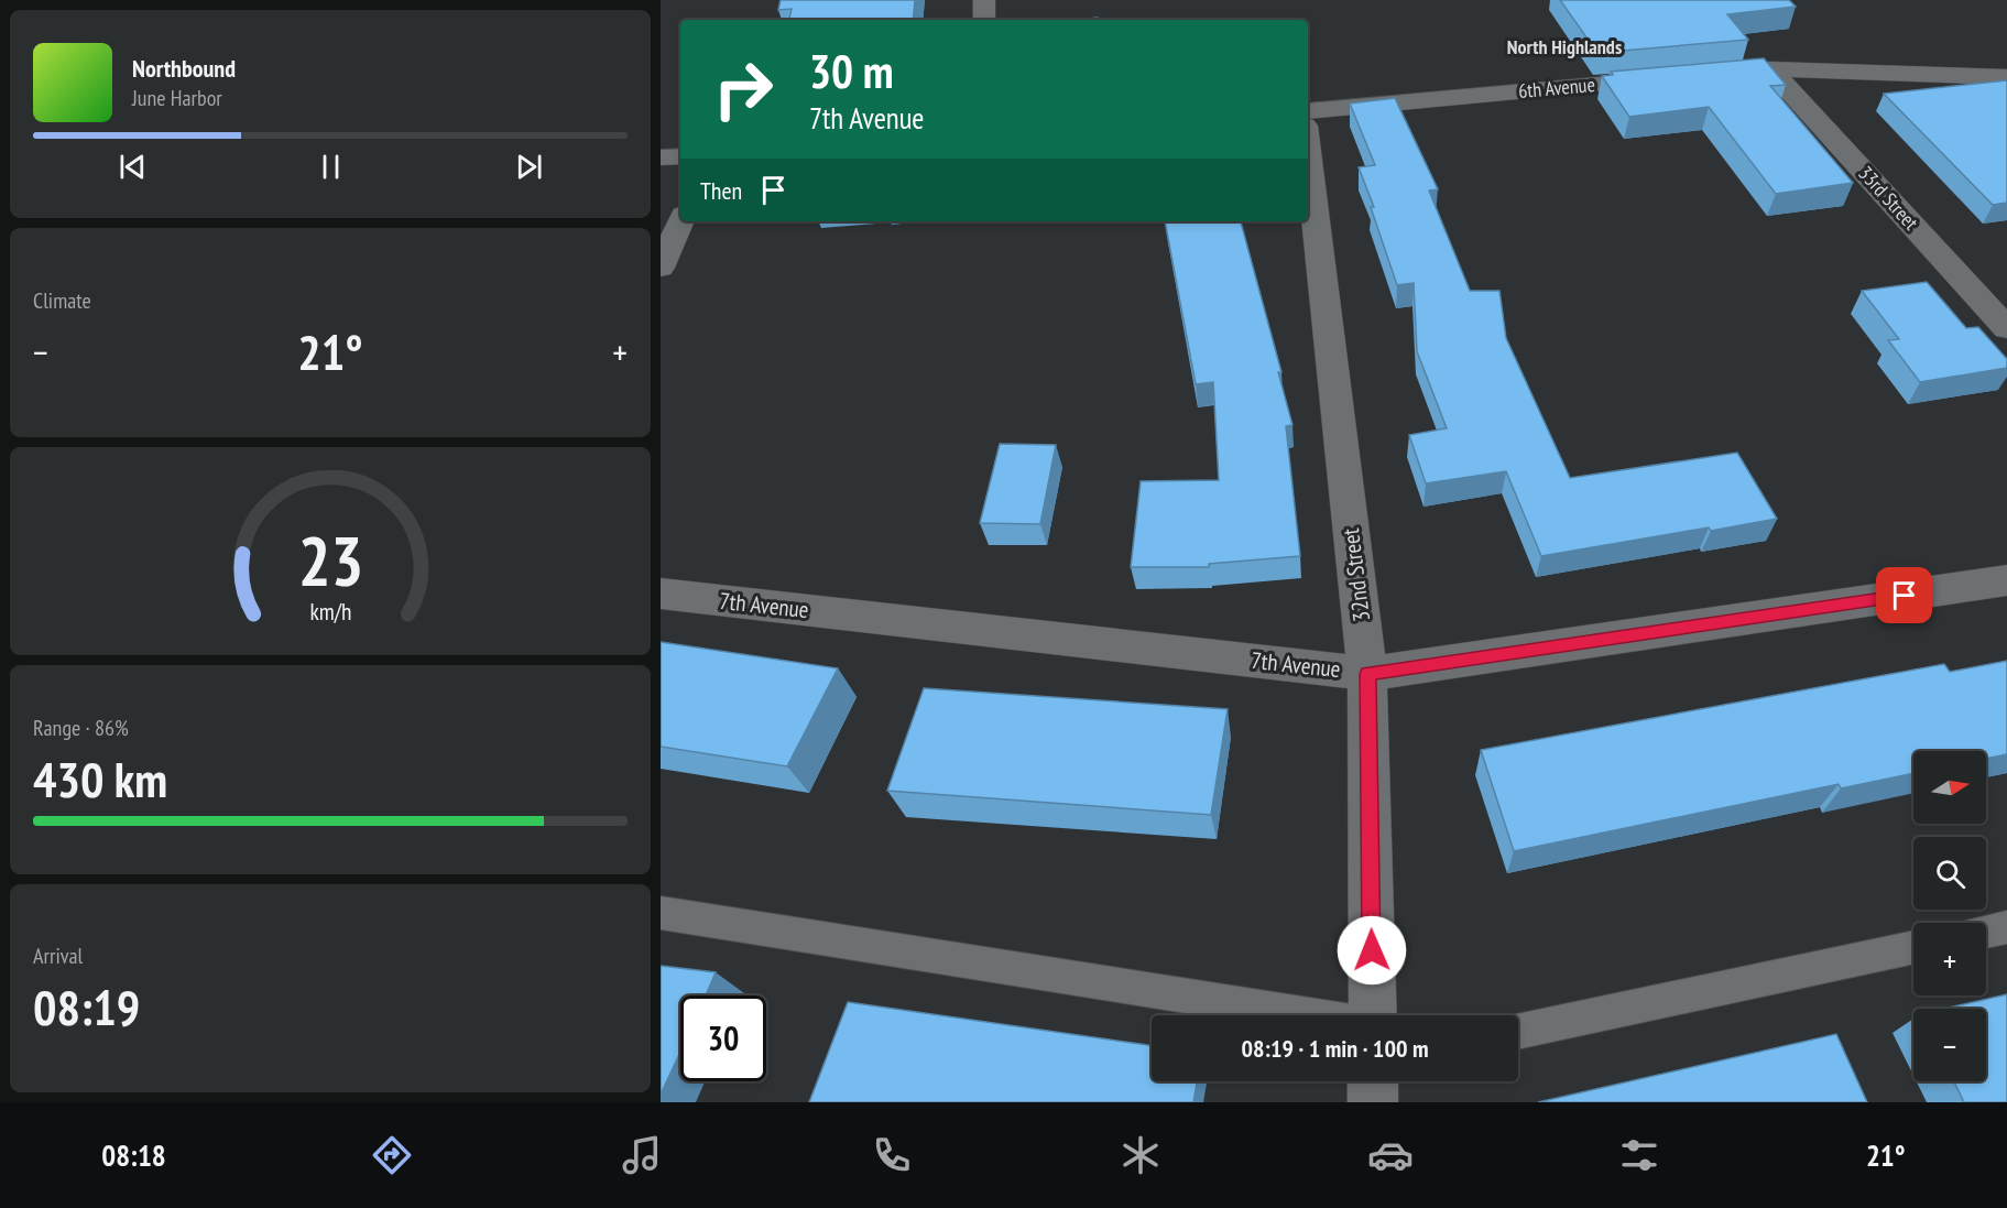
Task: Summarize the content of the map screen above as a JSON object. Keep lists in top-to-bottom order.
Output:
{
  "streets": {
    "street": [
      "6th Avenue",
      "33rd Street",
      "32nd Street",
      "7th Avenue"
    ]
  },
  "crossings": [
    ["32nd Street", "7th Avenue"]
  ],
  "districts": ["North Highlands"],
  "north": "right",
  "page": {
    "turn": ["30 m", "7th Avenue"],
    "song": ["Northbound", "June Harbor"],
    "then": "Then",
    "tile": [
      "Climate",
      ["Range · 86%", "430 km"],
      ["Arrival", "08:19"]
    ],
    "heat": ["−", "21°", "+"],
    "map_buttons": ["+", "−"],
    "limit": "30",
    "trip": "08:19 · 1 min · 100 m",
    "tabs": ["08:18", "21°"],
    "gauge": ["23", "km/h"]
  }
}
